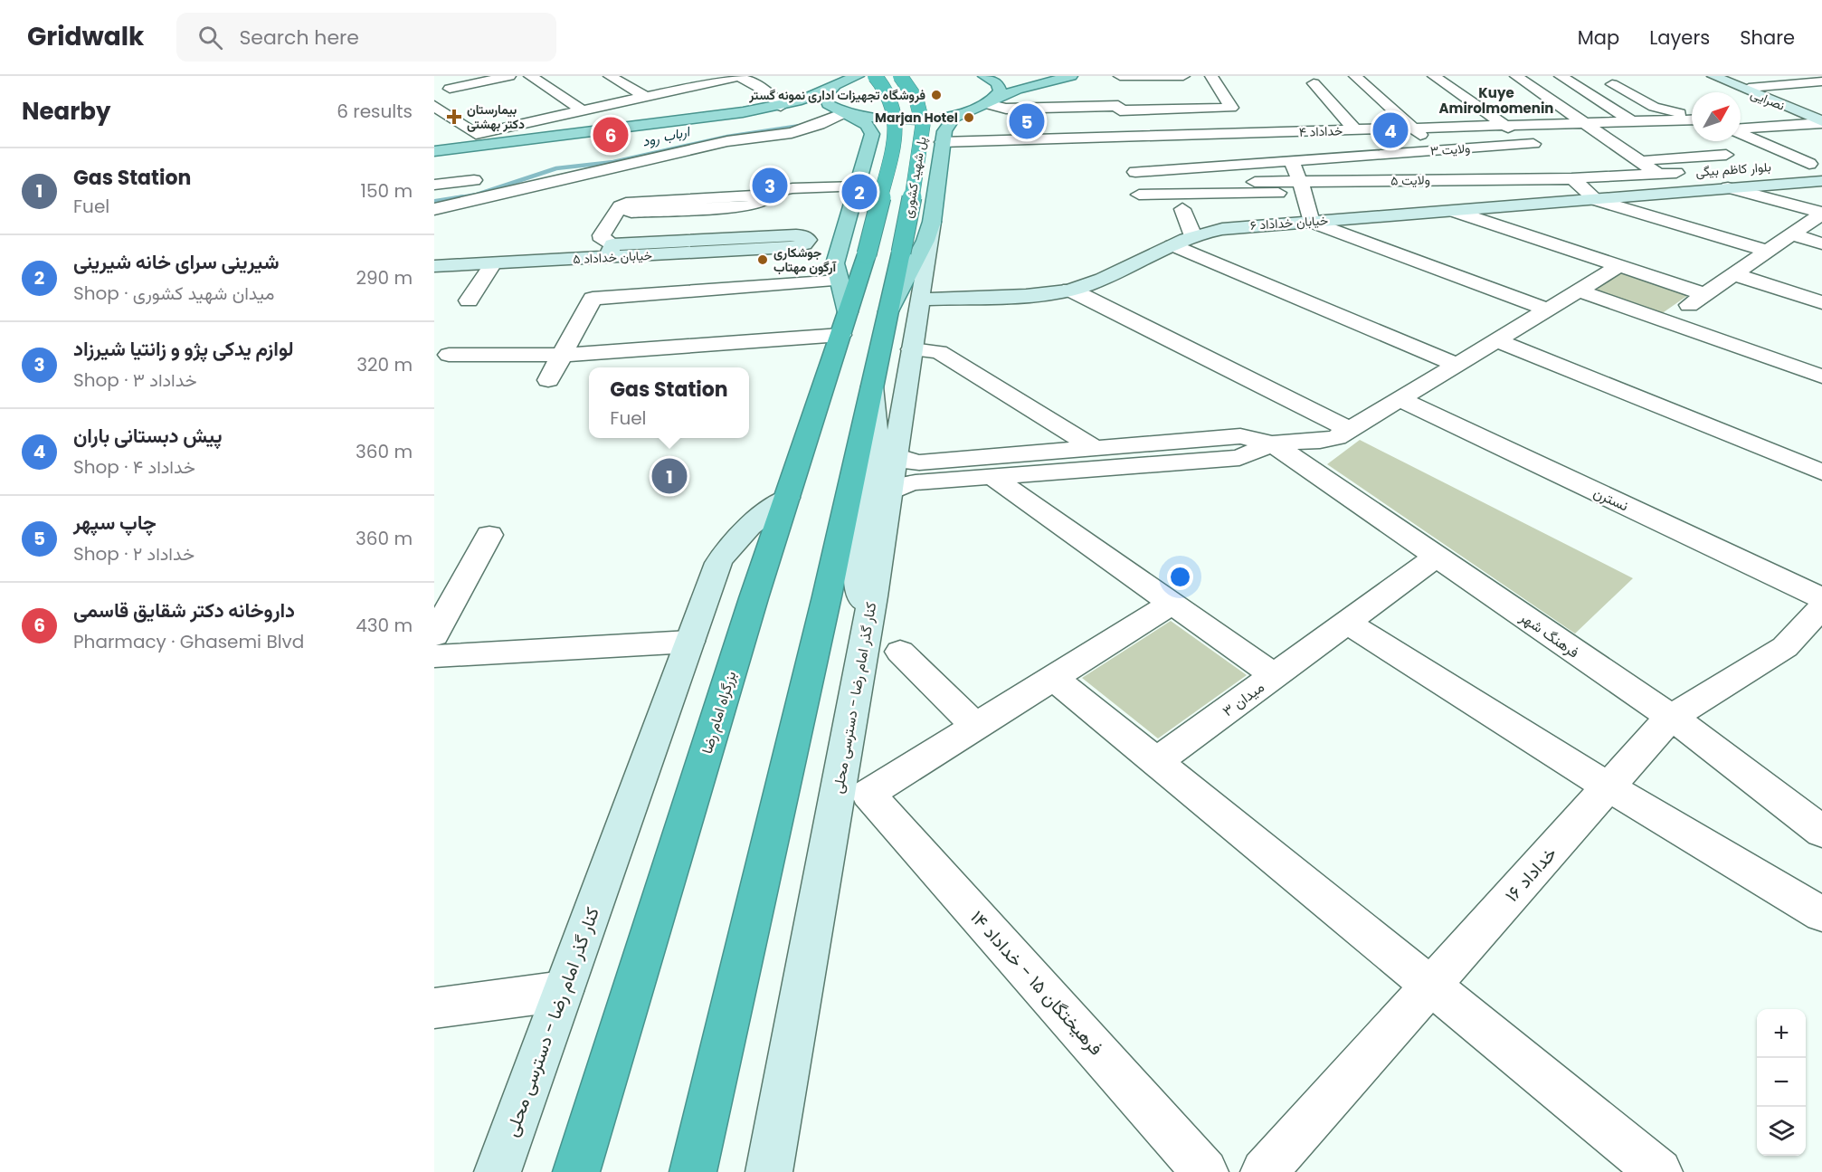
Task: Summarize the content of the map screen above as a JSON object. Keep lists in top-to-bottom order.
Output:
{
  "streets": {
    "highway": ["پل شهید کشوری", "بزرگراه امام رضا"],
    "main road": [
      "نصرایی",
      "بلوار کاظم بیگی",
      "خیابان خداداد ۶",
      "خیابان خداداد ۵",
      "کنار گذر امام رضا - دسترسی محلی"
    ],
    "street": [
      "خداداد ۴",
      "ولایت ۳",
      "ولایت ۵",
      "نسترن",
      "فرهنگ شهر",
      "میدان ۳",
      "خداداد ۱۶",
      "فرهیختگان ۱۵ - خداداد ۱۴"
    ]
  },
  "crossings": [
    ["ولایت ۳", "ولایت ۵"],
    ["بلوار کاظم بیگی", "ولایت ۵"],
    ["بلوار کاظم بیگی", "خیابان خداداد ۶"],
    ["پل شهید کشوری", "خیابان خداداد ۵"],
    ["پل شهید کشوری", "بزرگراه امام رضا"],
    ["ولایت ۵", "خیابان خداداد ۶"],
    ["خیابان خداداد ۶", "کنار گذر امام رضا - دسترسی محلی"],
    ["خیابان خداداد ۵", "بزرگراه امام رضا"],
    ["نسترن", "خداداد ۱۶"],
    ["فرهنگ شهر", "خداداد ۱۶"],
    ["کنار گذر امام رضا - دسترسی محلی", "بزرگراه امام رضا"]
  ],
  "districts": ["Kuye Amirolmomenin"],
  "water": ["ارباب رود"],
  "places": {
    "other": ["فروشگاه تجهیزات اداری نمونه گستر", "Marjan Hotel", "جوشکاری آرگون مهتاب"],
    "health": ["بیمارستان دکتر بهشتی"]
  },
  "north": "top right",
  "page": {
    "header": "Gridwalk",
    "search": "Search here",
    "nav": ["Map", "Layers", "Share"],
    "heading": ["Nearby", "6 results"],
    "pins": [
      "5",
      "4",
      "6",
      "3",
      "2",
      "1"
    ],
    "list": [
      {
        "mark": "1",
        "name": "Gas Station",
        "note": "Fuel",
        "value": "150 m"
      },
      {
        "mark": "2",
        "name": "شیرینی سرای خانه شیرینی",
        "note": "Shop · میدان شهید کشوری",
        "value": "290 m"
      },
      {
        "mark": "3",
        "name": "لوازم یدکی پژو و زانتیا شیرزاد",
        "note": "Shop · خداداد ۳",
        "value": "320 m"
      },
      {
        "mark": "4",
        "name": "پیش دبستانی باران",
        "note": "Shop · خداداد ۴",
        "value": "360 m"
      },
      {
        "mark": "5",
        "name": "چاپ سپهر",
        "note": "Shop · خداداد ۲",
        "value": "360 m"
      },
      {
        "mark": "6",
        "name": "داروخانه دکتر شقایق قاسمی",
        "note": "Pharmacy · Ghasemi Blvd",
        "value": "430 m"
      }
    ],
    "popup": ["Gas Station", "Fuel"],
    "map_buttons": ["+", "−"]
  }
}
